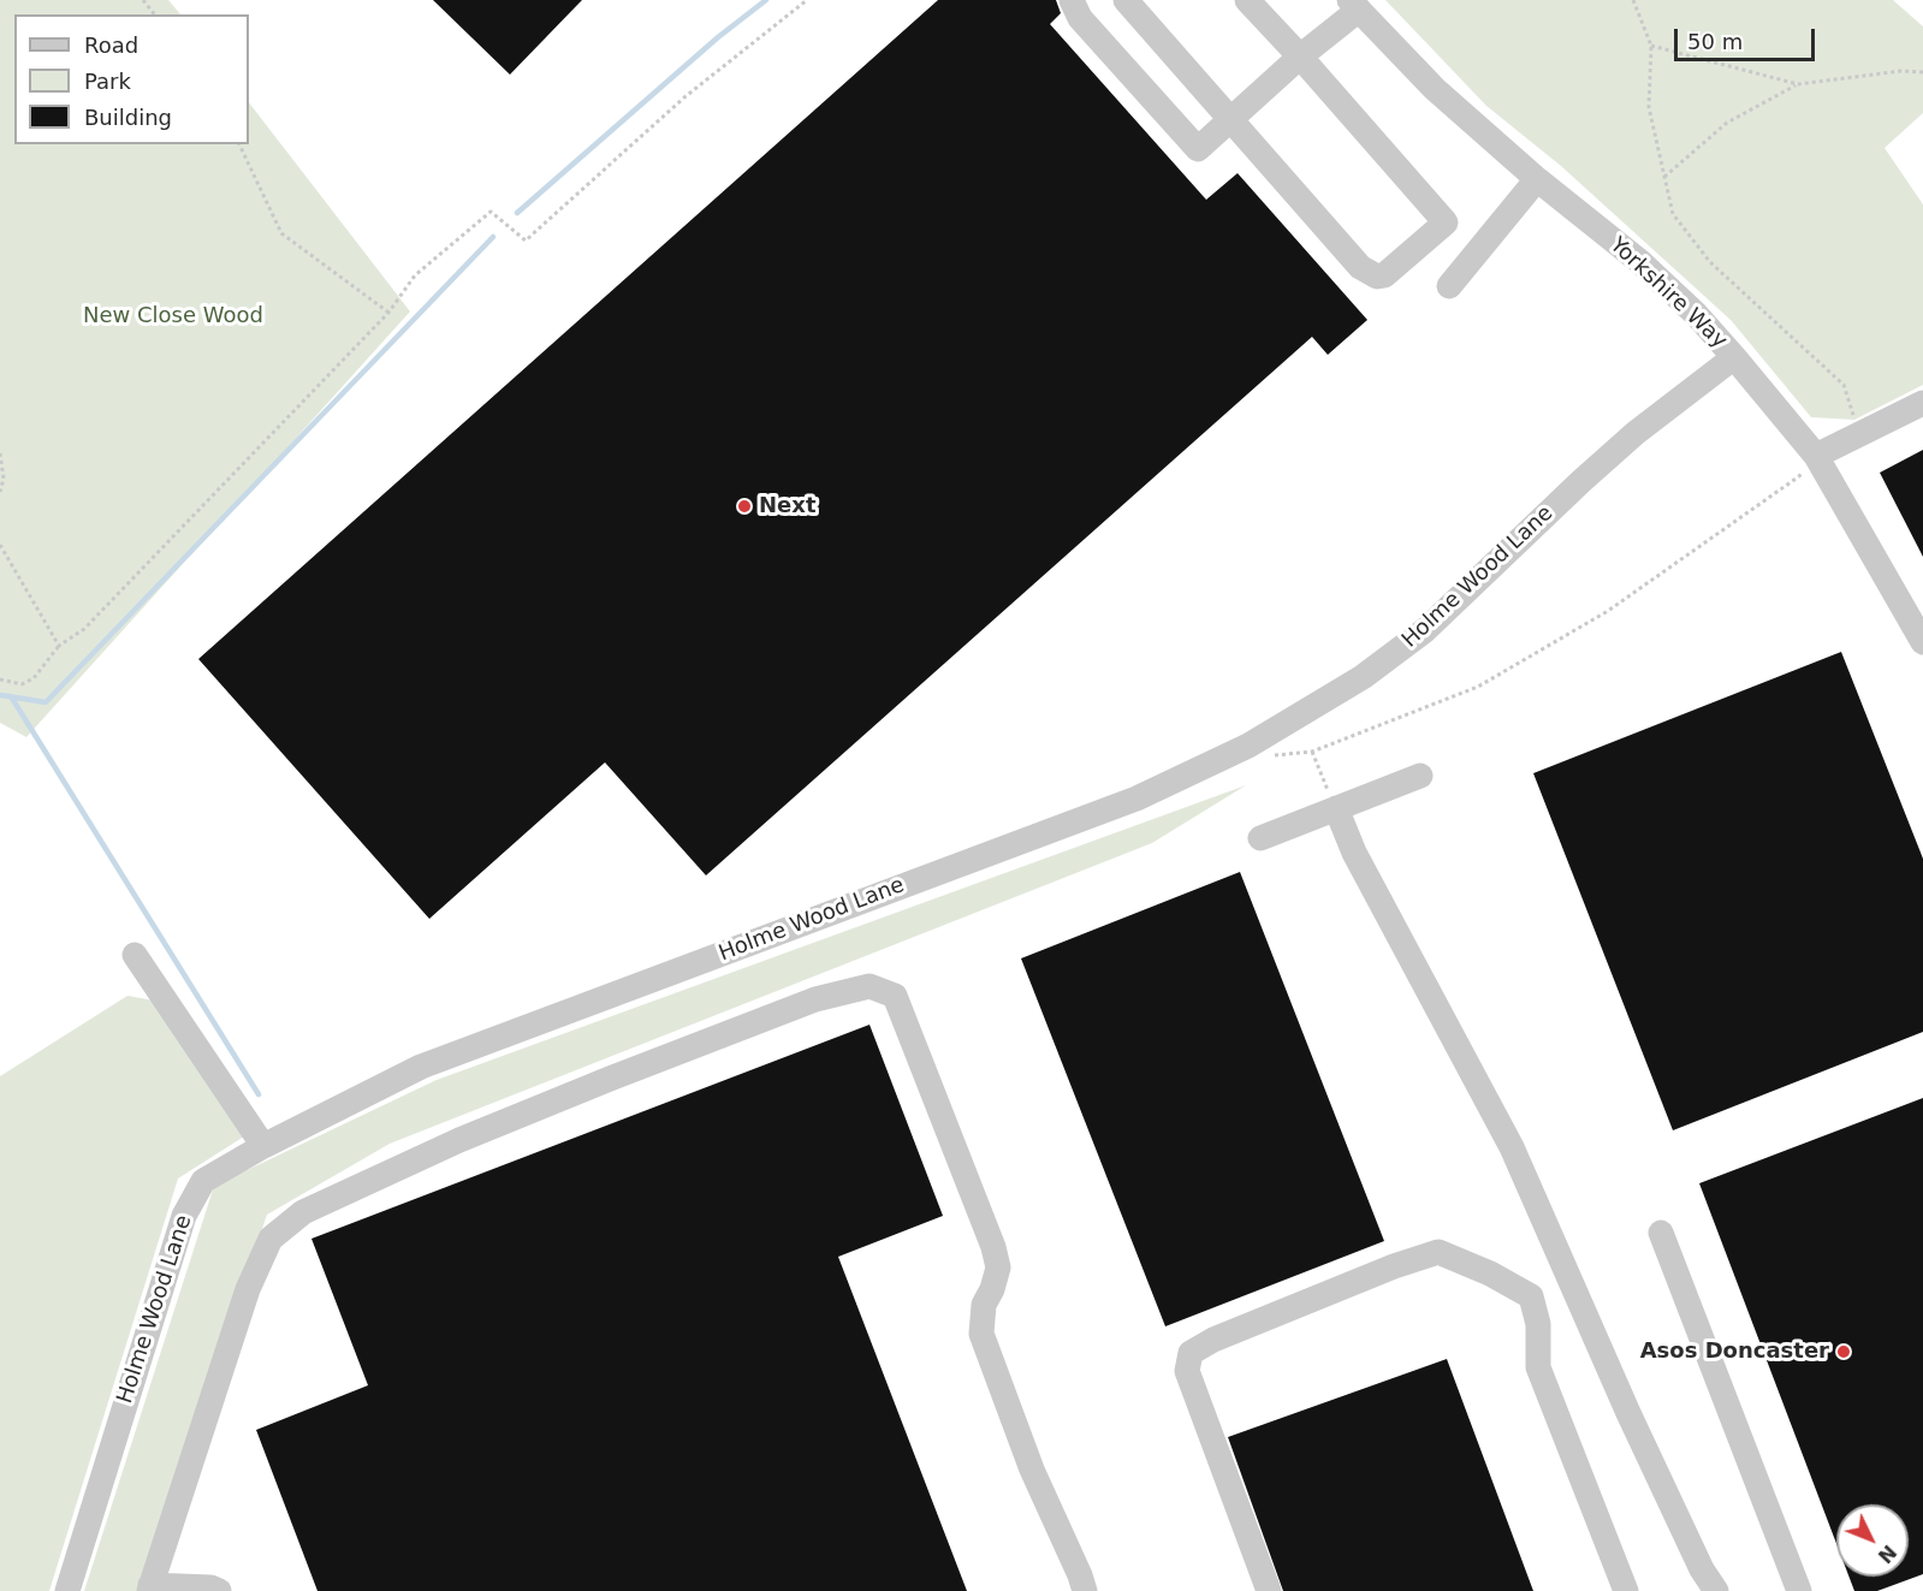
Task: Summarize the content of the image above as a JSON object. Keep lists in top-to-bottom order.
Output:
{
  "streets": {
    "street": ["Yorkshire Way", "Holme Wood Lane"]
  },
  "crossings": [
    ["Yorkshire Way", "Holme Wood Lane"]
  ],
  "parks": ["New Close Wood"],
  "places": ["Next", "Asos Doncaster"],
  "legend": ["Road", "Park", "Building"],
  "scale_bar": "50 m",
  "north": "bottom right"
}
